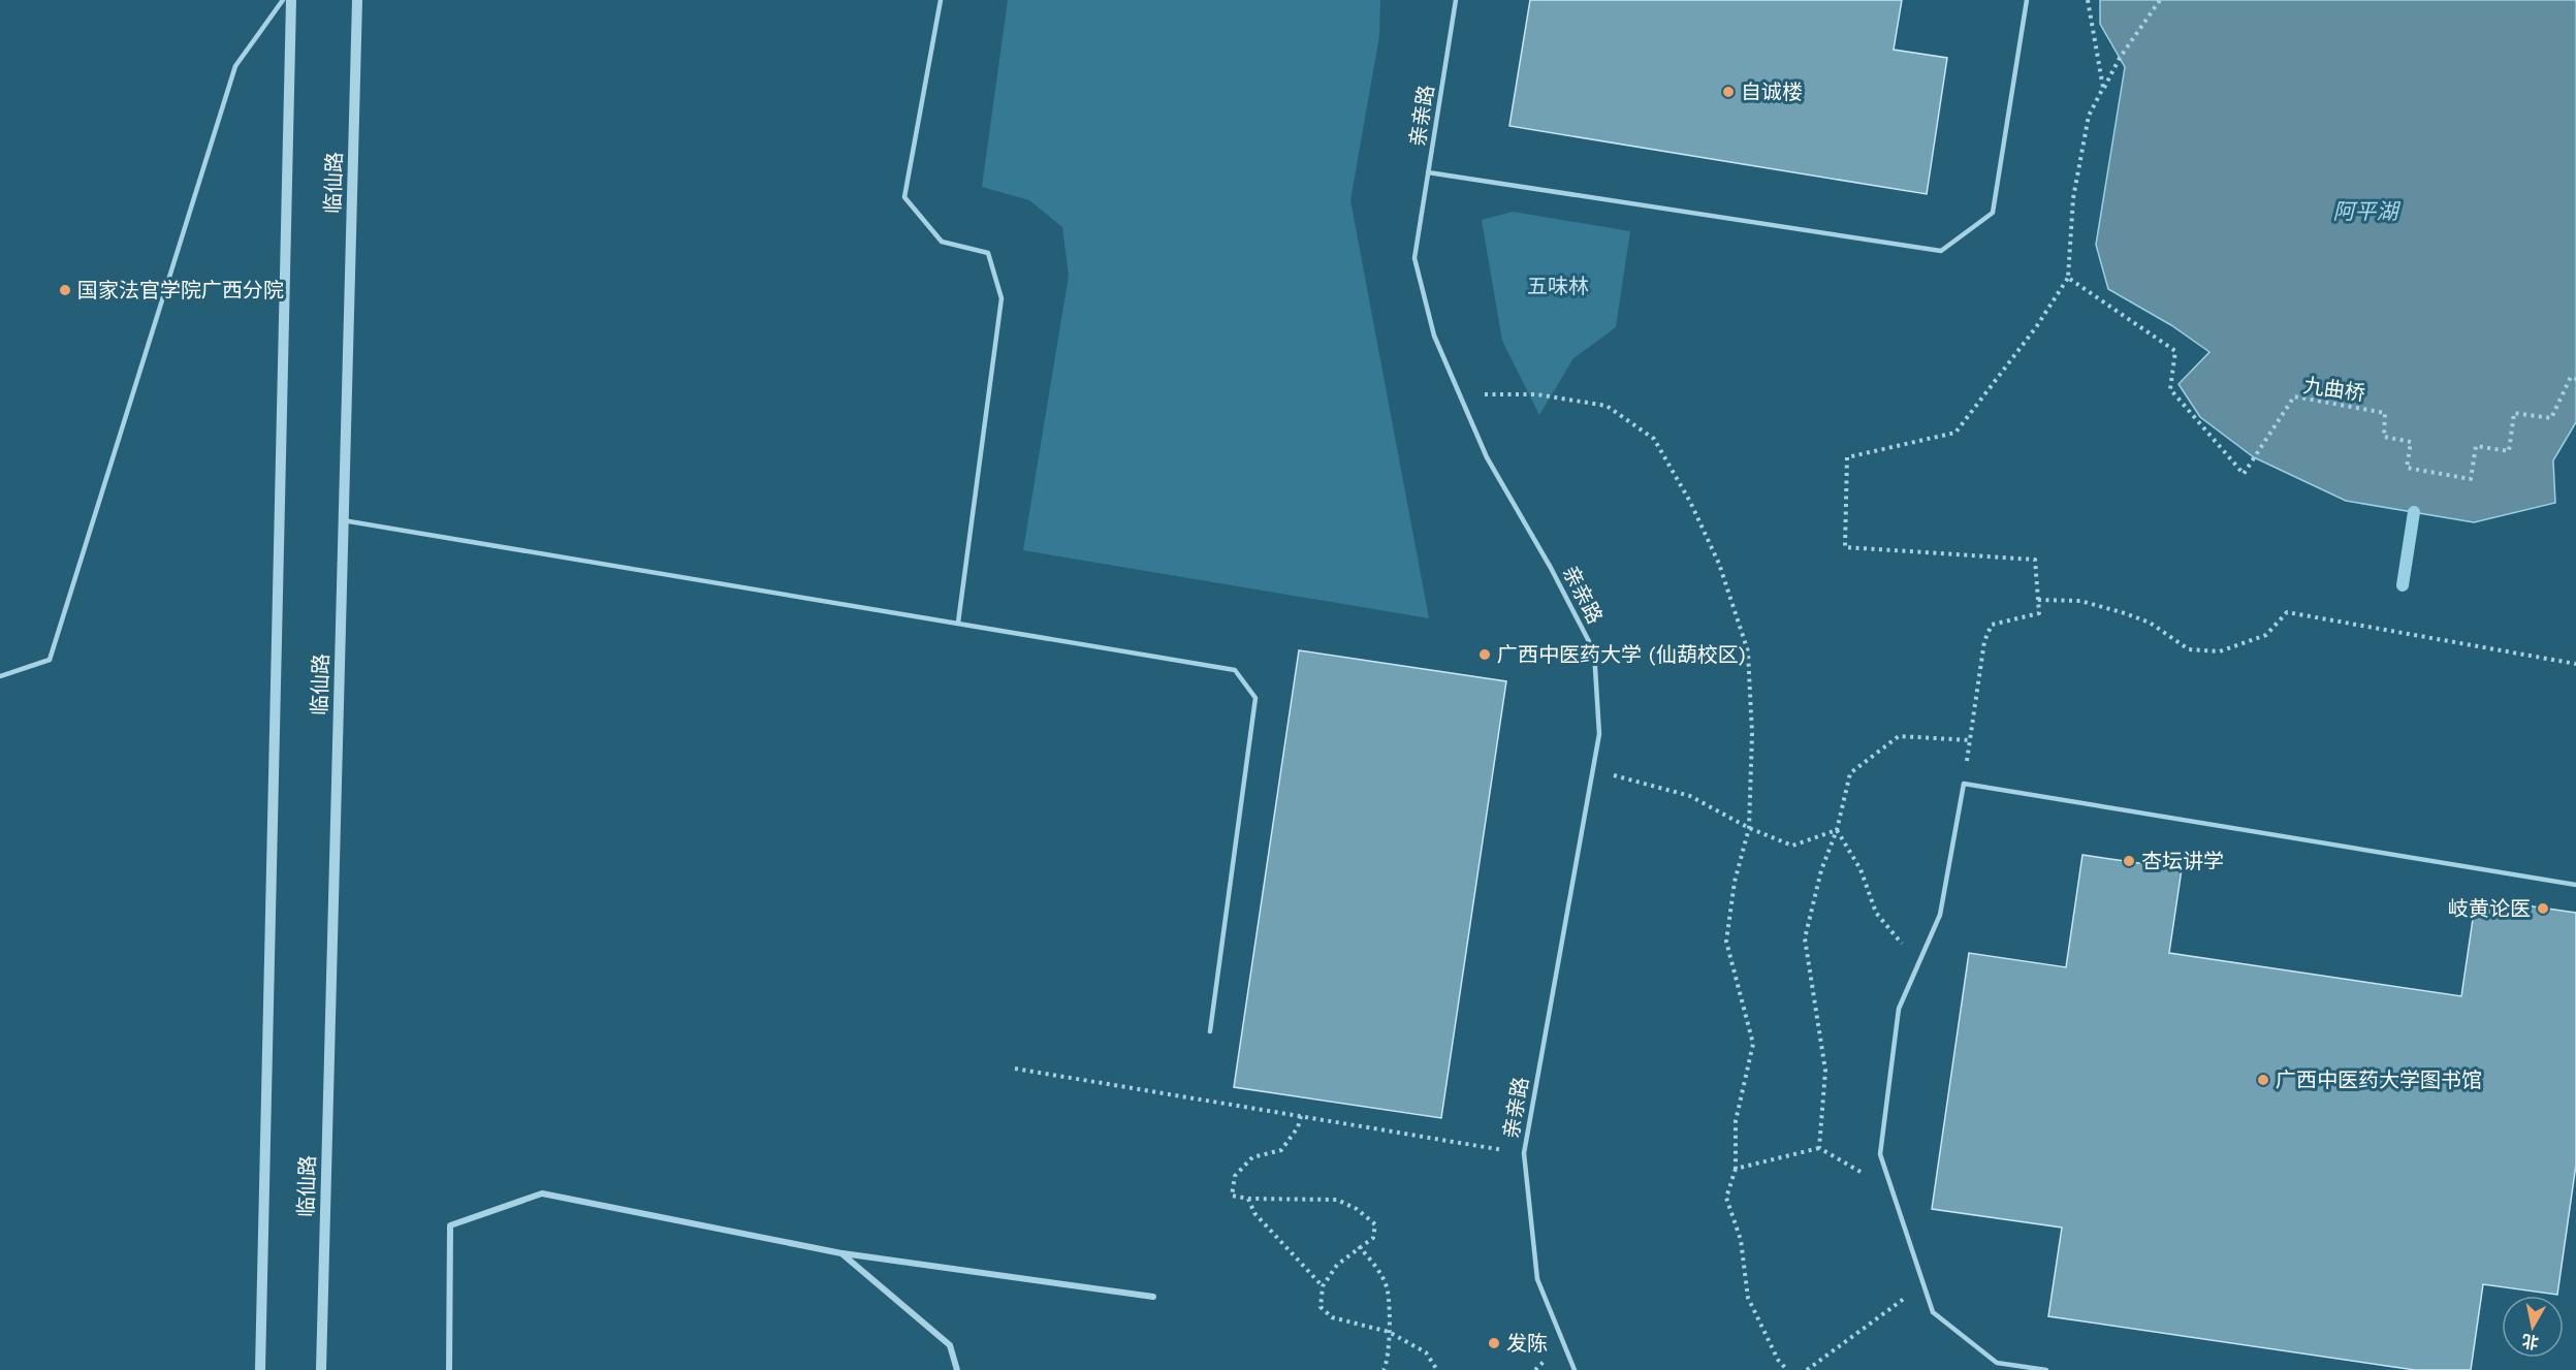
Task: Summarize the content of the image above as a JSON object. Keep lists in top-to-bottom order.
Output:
{
  "streets": {
    "street": ["临仙路"],
    "lane": ["亲亲路"],
    "path": ["九曲桥"]
  },
  "water": ["阿平湖"],
  "parks": ["五味林"],
  "places": [
    "自诚楼",
    "国家法官学院广西分院",
    "广西中医药大学 (仙葫校区)",
    "杏坛讲学",
    "岐黄论医",
    "广西中医药大学图书馆",
    "发陈"
  ],
  "north": "bottom"
}
